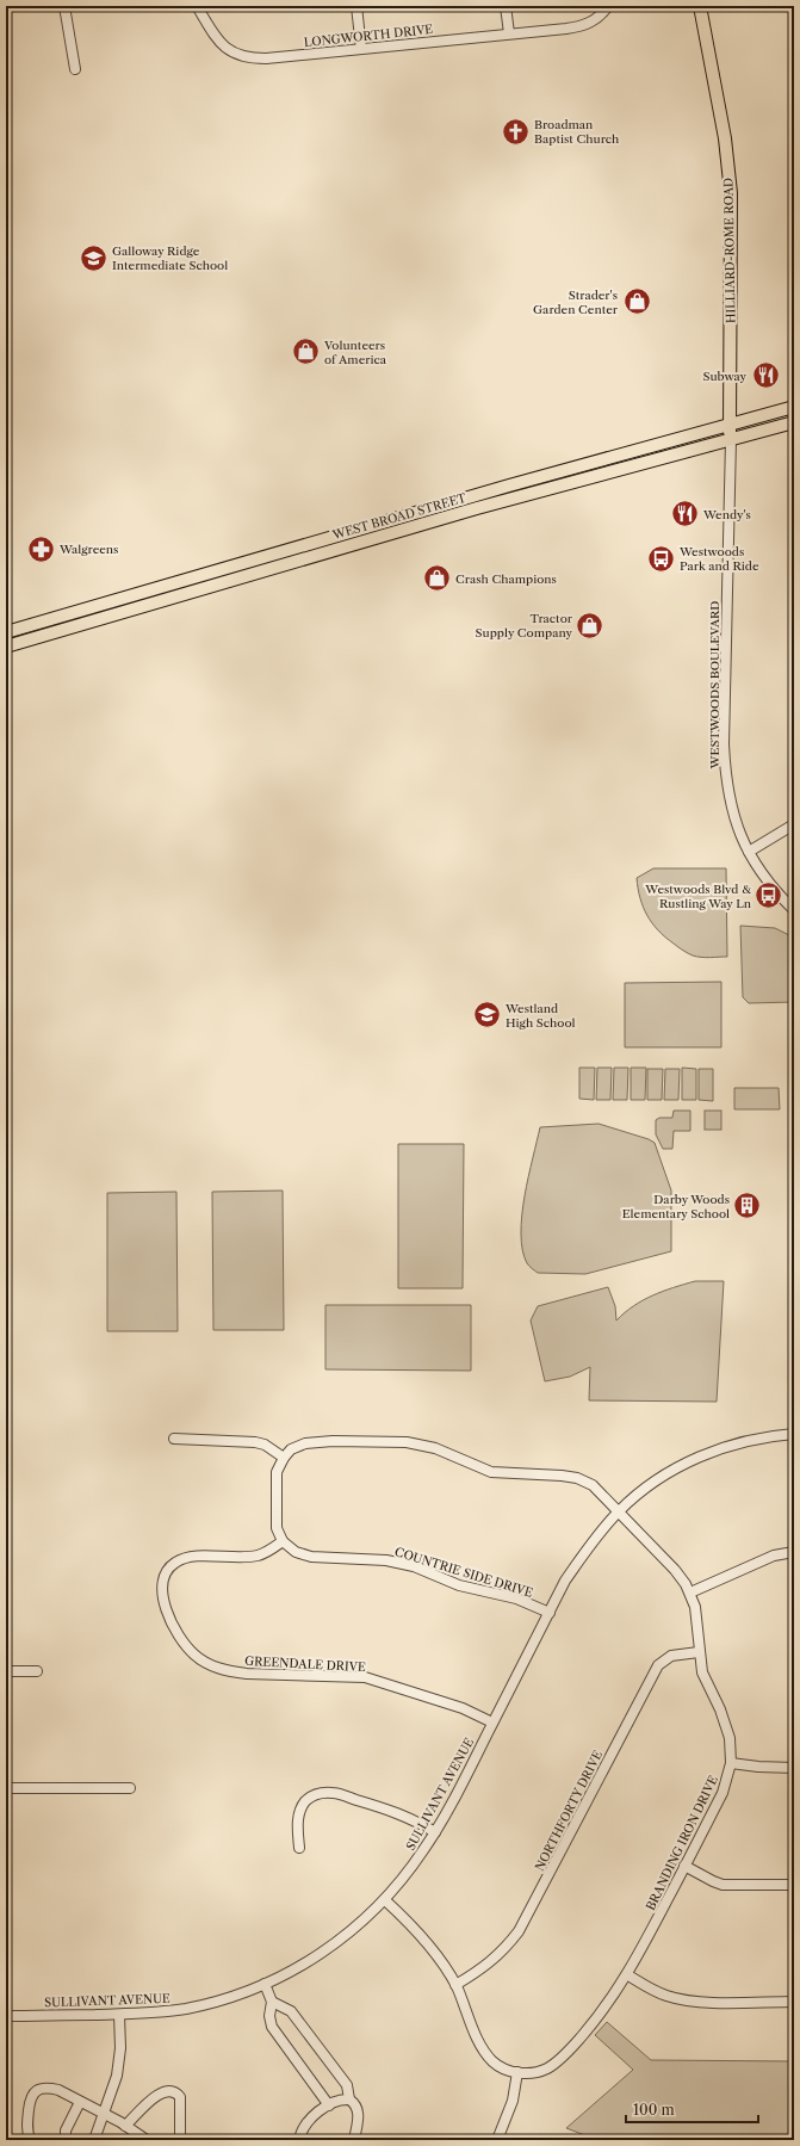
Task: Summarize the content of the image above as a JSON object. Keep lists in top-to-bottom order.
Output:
{
  "streets": {
    "main road": ["HILLIARD-ROME ROAD", "WEST BROAD STREET"],
    "street": [
      "LONGWORTH DRIVE",
      "WESTWOODS BOULEVARD",
      "COUNTRIE SIDE DRIVE",
      "GREENDALE DRIVE",
      "SULLIVANT AVENUE",
      "NORTHFORTY DRIVE",
      "BRANDING IRON DRIVE"
    ]
  },
  "crossings": [
    ["HILLIARD-ROME ROAD", "WEST BROAD STREET"],
    ["HILLIARD-ROME ROAD", "WESTWOODS BOULEVARD"],
    ["WEST BROAD STREET", "WESTWOODS BOULEVARD"],
    ["COUNTRIE SIDE DRIVE", "GREENDALE DRIVE"],
    ["COUNTRIE SIDE DRIVE", "SULLIVANT AVENUE"],
    ["GREENDALE DRIVE", "SULLIVANT AVENUE"],
    ["SULLIVANT AVENUE", "BRANDING IRON DRIVE"],
    ["NORTHFORTY DRIVE", "BRANDING IRON DRIVE"]
  ],
  "places": {
    "church": ["Broadman Baptist Church"],
    "school or university": ["Galloway Ridge Intermediate School", "Westland High School"],
    "shop": [
      "Strader's Garden Center",
      "Volunteers of America",
      "Crash Champions",
      "Tractor Supply Company"
    ],
    "restaurant": ["Subway", "Wendy's"],
    "pharmacy": ["Walgreens"],
    "bus stop": ["Westwoods Park and Ride", "Westwoods Blvd & Rustling Way Ln"],
    "building": ["Darby Woods Elementary School"]
  },
  "scale_bar": "100 m"
}
